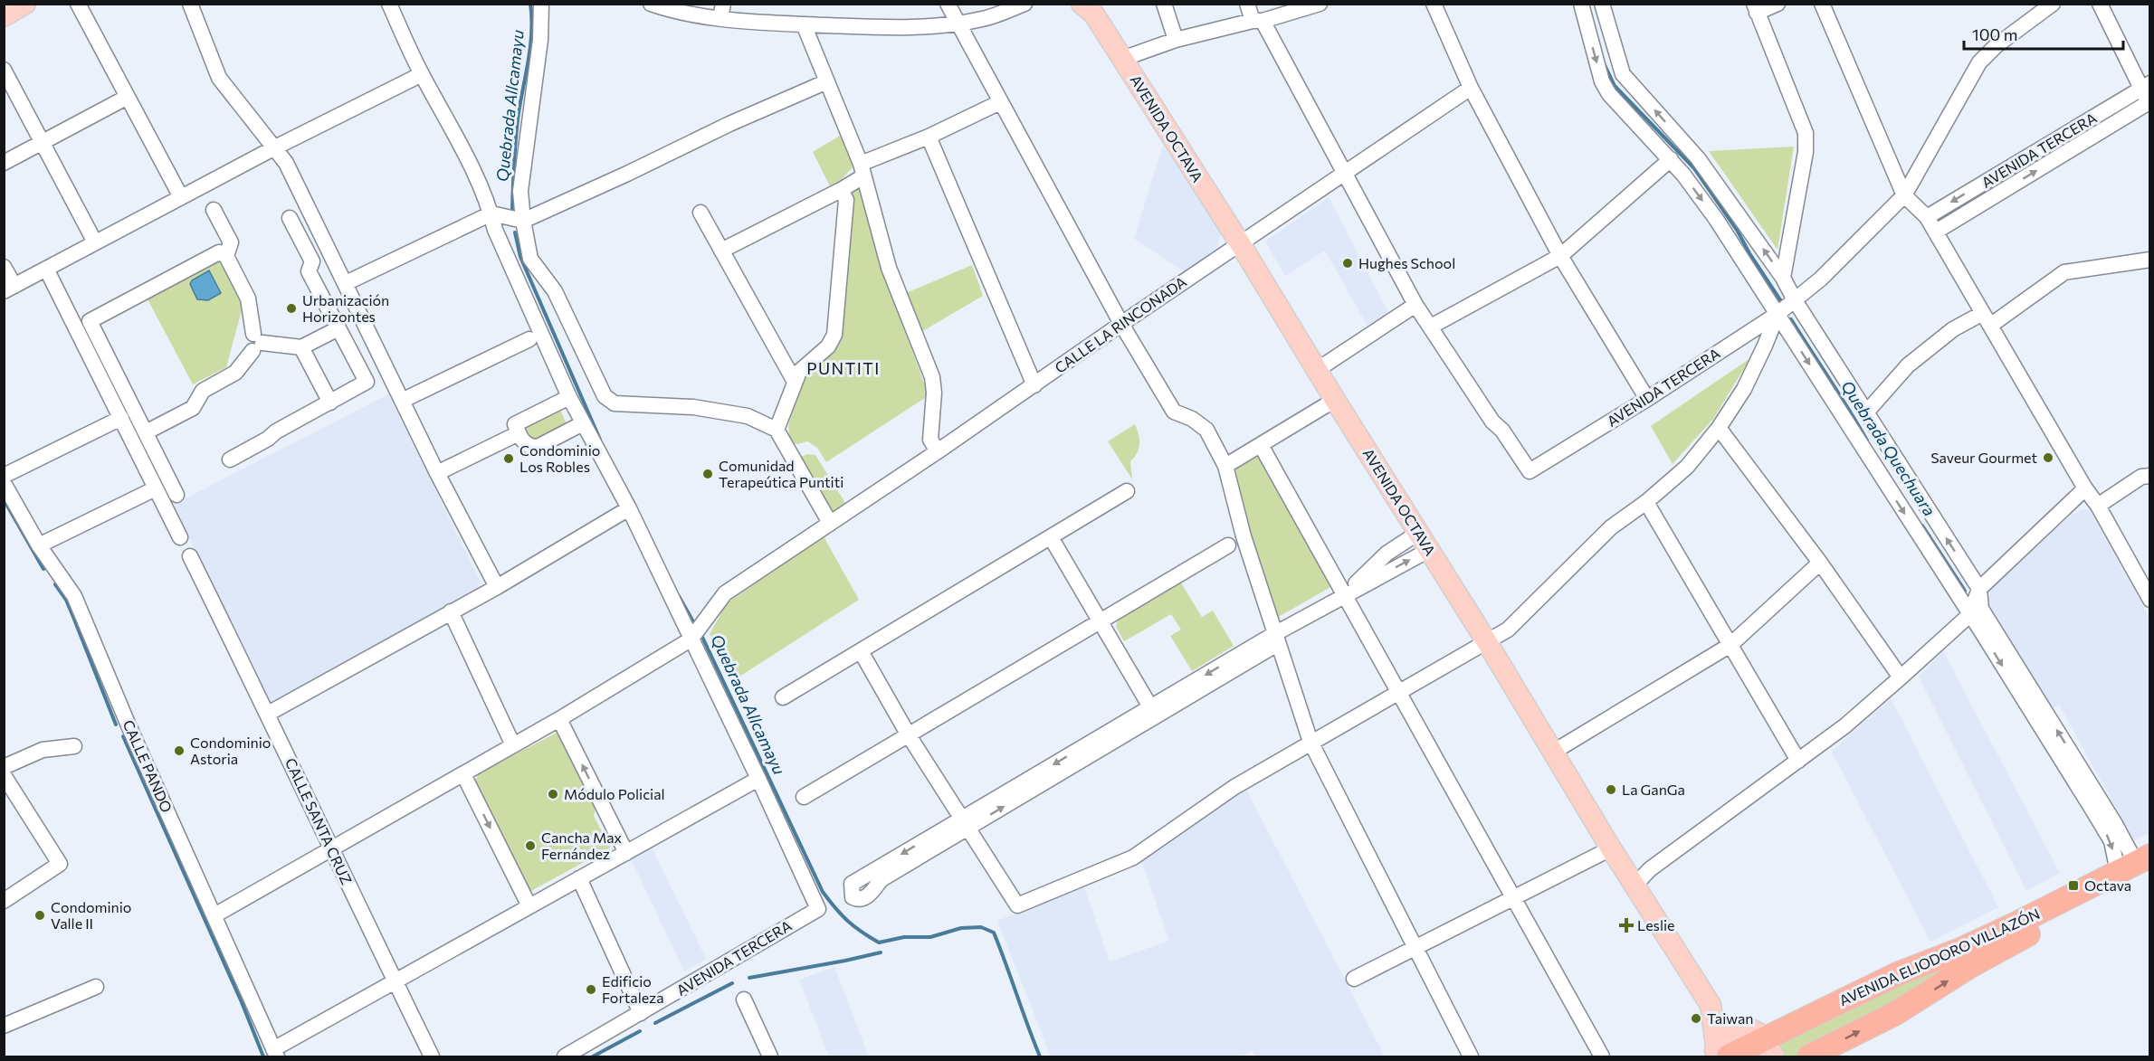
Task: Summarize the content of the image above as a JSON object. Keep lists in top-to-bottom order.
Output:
{
  "streets": {
    "highway": ["AVENIDA ELIODORO VILLAZÓN"],
    "main road": ["AVENIDA OCTAVA"],
    "street": [
      "AVENIDA TERCERA",
      "CALLE LA RINCONADA",
      "CALLE PANDO",
      "CALLE SANTA CRUZ"
    ]
  },
  "crossings": [
    ["AVENIDA OCTAVA", "CALLE LA RINCONADA"],
    ["AVENIDA OCTAVA", "AVENIDA ELIODORO VILLAZÓN"],
    ["CALLE LA RINCONADA", "CALLE PANDO"],
    ["CALLE LA RINCONADA", "CALLE SANTA CRUZ"]
  ],
  "districts": ["PUNTITI"],
  "water": ["Quebrada Allcamayu", "Quebrada Quechuara"],
  "places": {
    "other": [
      "Hughes School",
      "Urbanización Horizontes",
      "Saveur Gourmet",
      "Condominio Los Robles",
      "Comunidad Terapeútica Puntiti",
      "Condominio Astoria",
      "La GanGa",
      "Módulo Policial",
      "Cancha Max Fernández",
      "Condominio Valle II",
      "Edificio Fortaleza",
      "Taiwan"
    ],
    "transit": ["Octava"],
    "health": ["Leslie"]
  },
  "scale_bar": "100 m"
}
